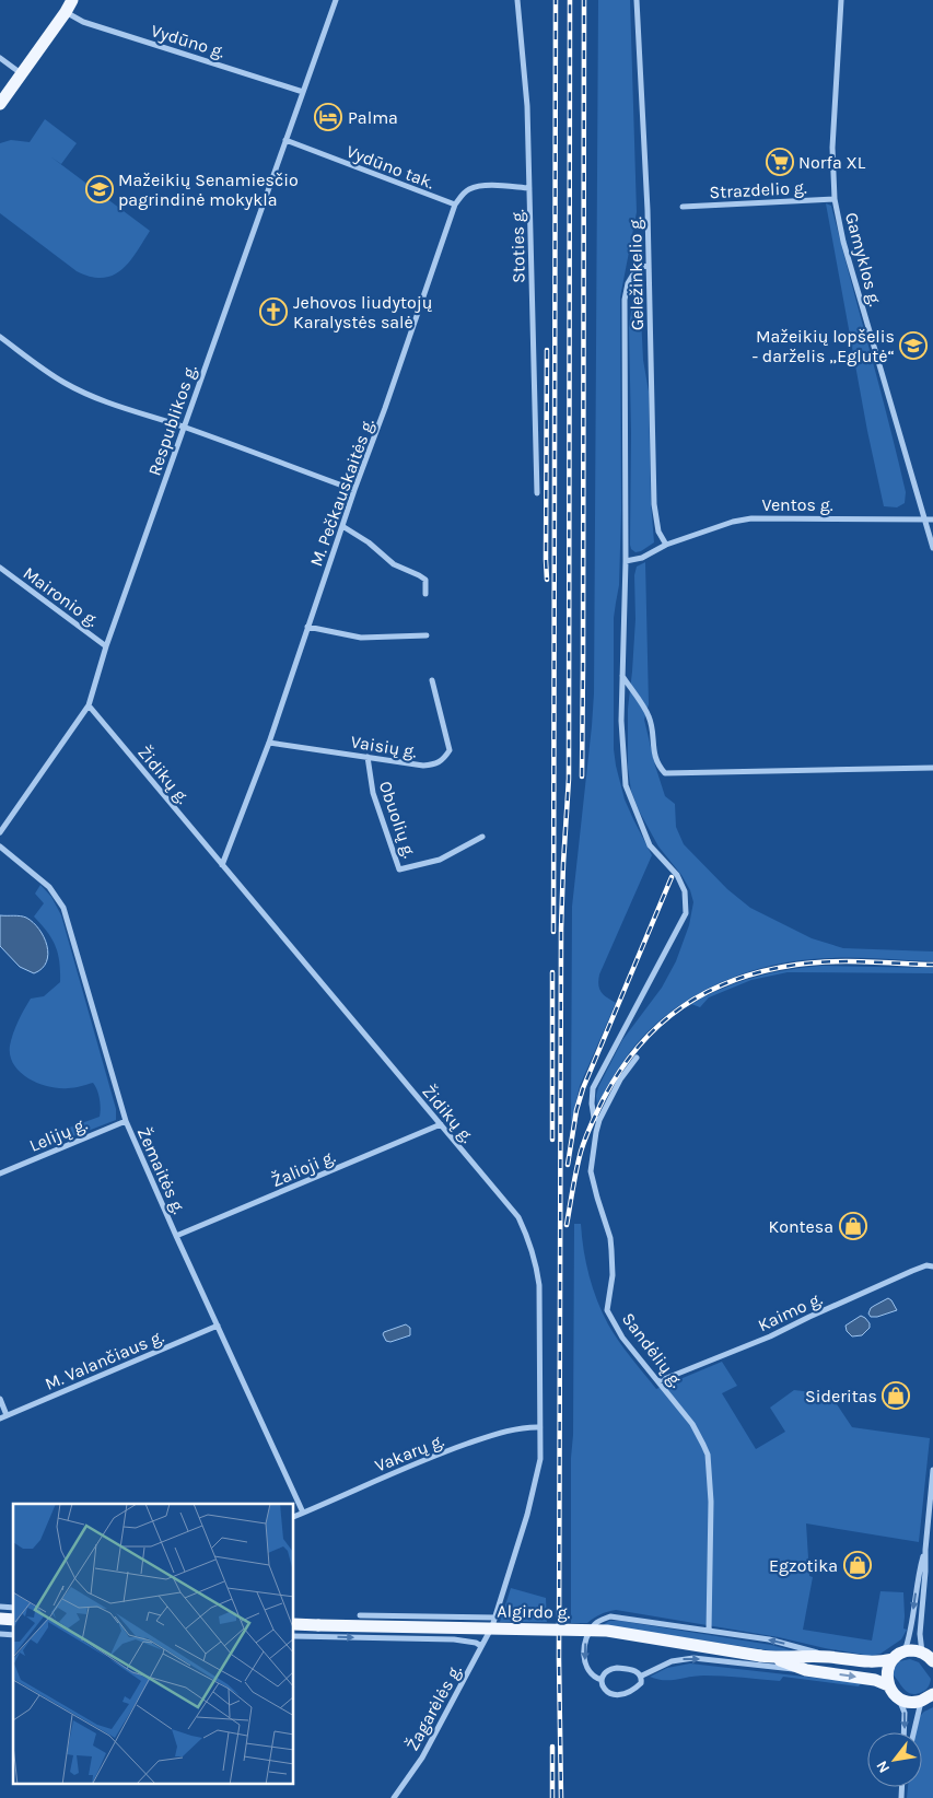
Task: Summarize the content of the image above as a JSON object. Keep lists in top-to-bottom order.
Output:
{
  "streets": {
    "main road": ["Algirdo g."],
    "street": [
      "Vydūno g.",
      "Vydūno tak.",
      "Strazdelio g.",
      "Stoties g.",
      "Gamyklos g.",
      "Geležinkelio g.",
      "Respublikos g.",
      "M. Pečkauskaitės g.",
      "Ventos g.",
      "Maironio g.",
      "Vaisių g.",
      "Židikų g.",
      "Obuolių g.",
      "Lelijų g.",
      "Žalioji g.",
      "Žemaitės g.",
      "Kaimo g.",
      "Sandėlių g.",
      "M. Valančiaus g.",
      "Vakarų g.",
      "Žagarėlės g."
    ]
  },
  "crossings": [
    ["Vydūno g.", "Respublikos g."],
    ["Vydūno tak.", "Respublikos g."],
    ["Vydūno tak.", "M. Pečkauskaitės g."],
    ["Strazdelio g.", "Gamyklos g."],
    ["Gamyklos g.", "Ventos g."],
    ["Geležinkelio g.", "Ventos g."],
    ["Respublikos g.", "Maironio g."],
    ["Respublikos g.", "Židikų g."],
    ["M. Pečkauskaitės g.", "Vaisių g."],
    ["M. Pečkauskaitės g.", "Židikų g."],
    ["Vaisių g.", "Obuolių g."],
    ["Židikų g.", "Žalioji g."],
    ["Židikų g.", "Vakarų g."],
    ["Židikų g.", "Žagarėlės g."],
    ["Lelijų g.", "Žemaitės g."],
    ["Žalioji g.", "Žemaitės g."],
    ["Žemaitės g.", "M. Valančiaus g."],
    ["Žemaitės g.", "Vakarų g."],
    ["Kaimo g.", "Sandėlių g."]
  ],
  "places": {
    "hotel": ["Palma"],
    "supermarket": ["Norfa XL"],
    "school or university": ["Mažeikių Senamiesčio pagrindinė mokykla", "Mažeikių lopšelis - darželis „Eglutė“"],
    "church": ["Jehovos liudytojų Karalystės salė"],
    "shop": ["Kontesa", "Sideritas", "Egzotika"]
  },
  "north": "bottom left"
}
